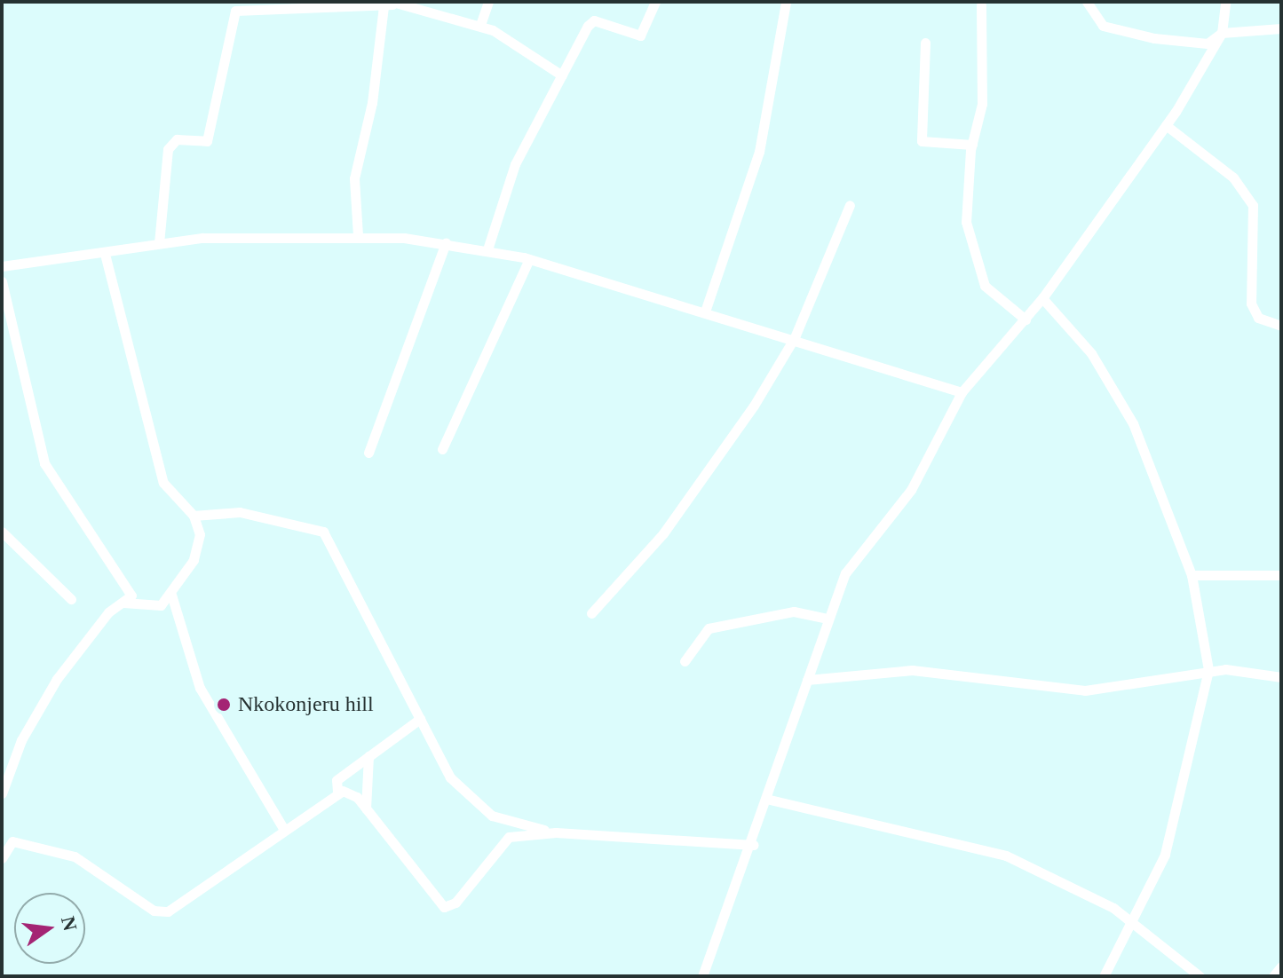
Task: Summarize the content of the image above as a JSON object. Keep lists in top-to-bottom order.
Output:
{
  "places": ["Nkokonjeru hill"],
  "north": "right"
}
